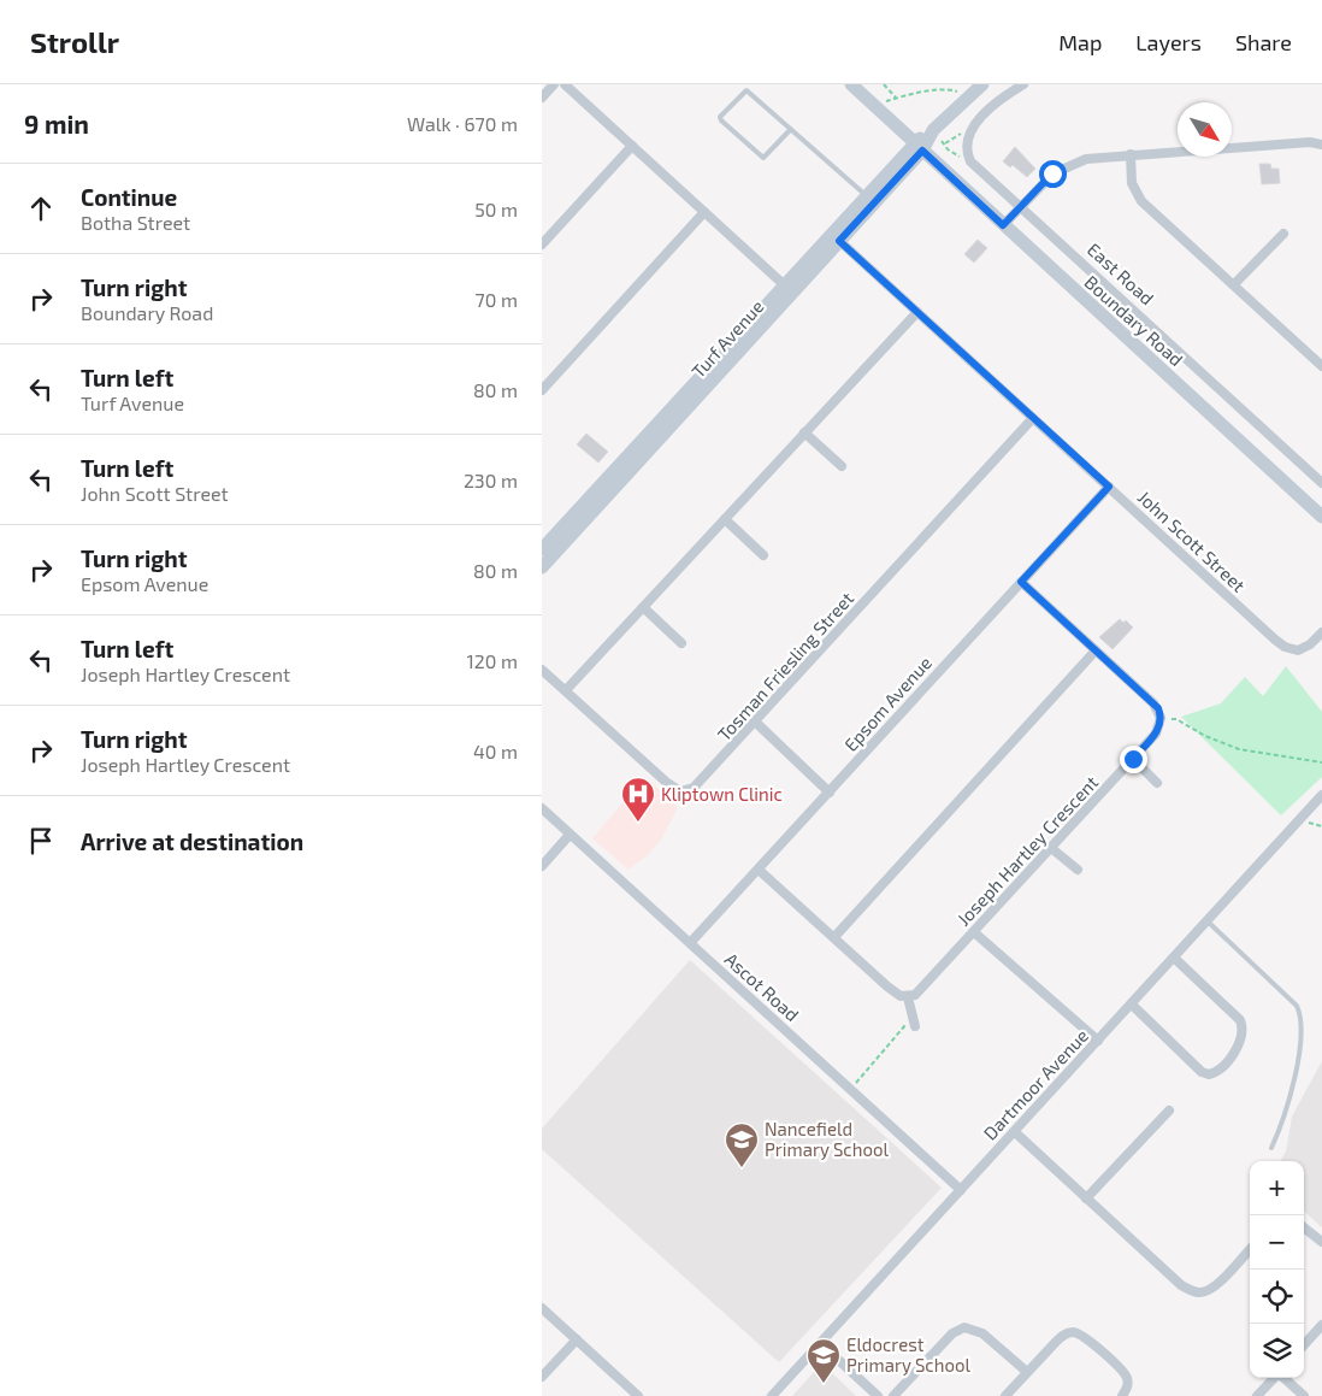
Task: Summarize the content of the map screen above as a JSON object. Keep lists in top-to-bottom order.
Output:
{
  "streets": {
    "main road": ["Boundary Road", "Turf Avenue"],
    "street": [
      "East Road",
      "John Scott Street",
      "Tosman Friesling Street",
      "Epsom Avenue",
      "Joseph Hartley Crescent",
      "Ascot Road",
      "Dartmoor Avenue"
    ]
  },
  "crossings": [
    ["Boundary Road", "Turf Avenue"],
    ["Turf Avenue", "John Scott Street"],
    ["John Scott Street", "Tosman Friesling Street"],
    ["John Scott Street", "Epsom Avenue"],
    ["Epsom Avenue", "Ascot Road"],
    ["Ascot Road", "Dartmoor Avenue"]
  ],
  "places": {
    "hospital": ["Kliptown Clinic"],
    "school or university": ["Nancefield Primary School", "Eldocrest Primary School"]
  },
  "north": "bottom right",
  "page": {
    "header": "Strollr",
    "nav": ["Map", "Layers", "Share"],
    "heading": ["9 min", "Walk · 670 m"],
    "list": [
      ["Continue", "Botha Street", "50 m"],
      ["Turn right", "Boundary Road", "70 m"],
      ["Turn left", "Turf Avenue", "80 m"],
      ["Turn left", "John Scott Street", "230 m"],
      ["Turn right", "Epsom Avenue", "80 m"],
      ["Turn left", "Joseph Hartley Crescent", "120 m"],
      ["Turn right", "Joseph Hartley Crescent", "40 m"],
      "Arrive at destination"
    ],
    "map_buttons": ["+", "−"]
  }
}
